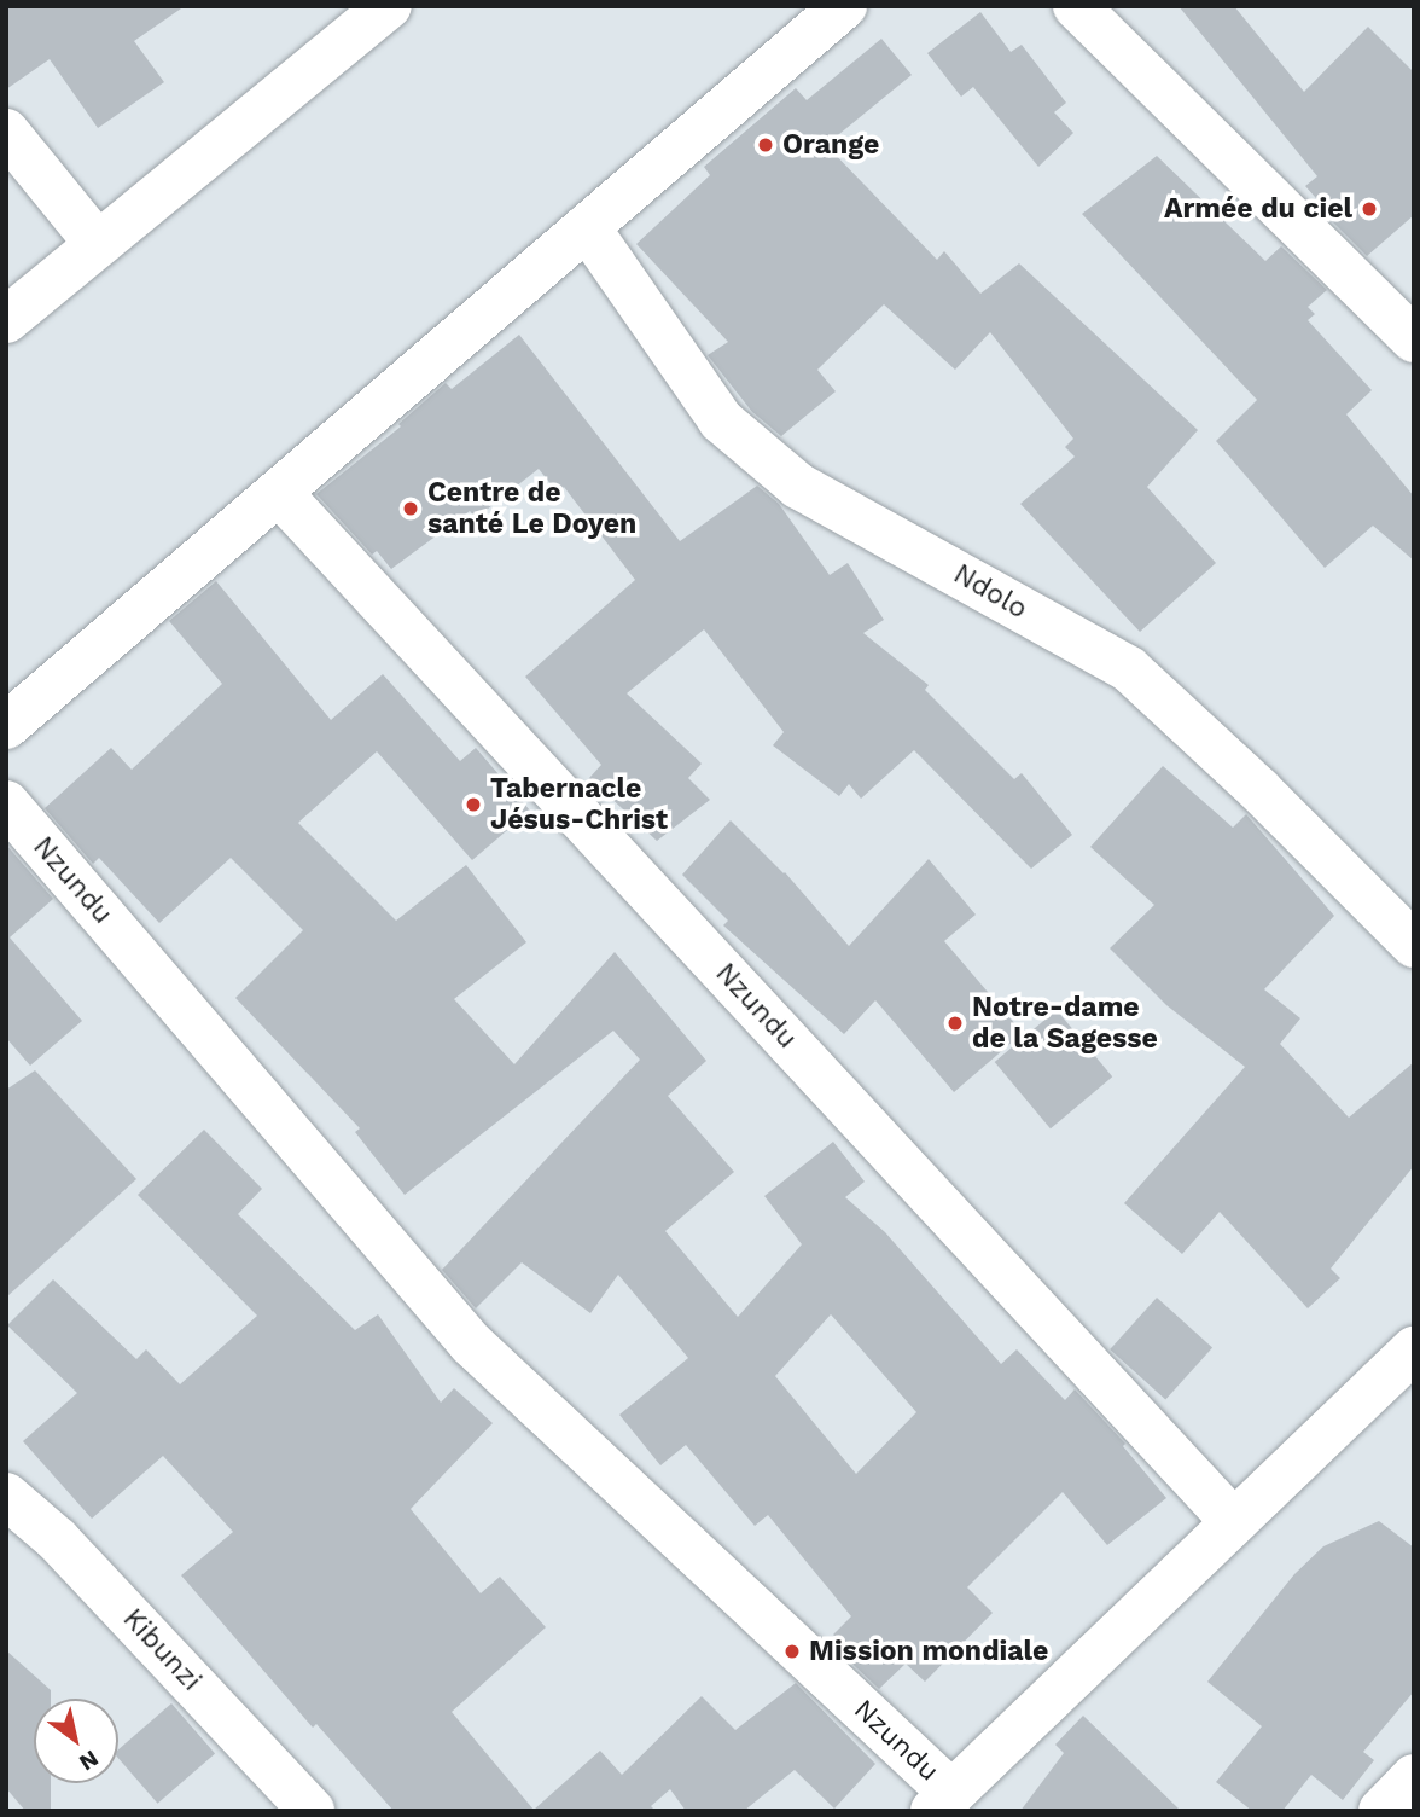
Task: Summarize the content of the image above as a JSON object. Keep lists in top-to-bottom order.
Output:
{
  "streets": {
    "street": ["Ndolo", "Nzundu", "Kibunzi"]
  },
  "places": [
    "Orange",
    "Armée du ciel",
    "Centre de santé Le Doyen",
    "Tabernacle Jésus-Christ",
    "Notre-dame de la Sagesse",
    "Mission mondiale"
  ],
  "north": "bottom right"
}
